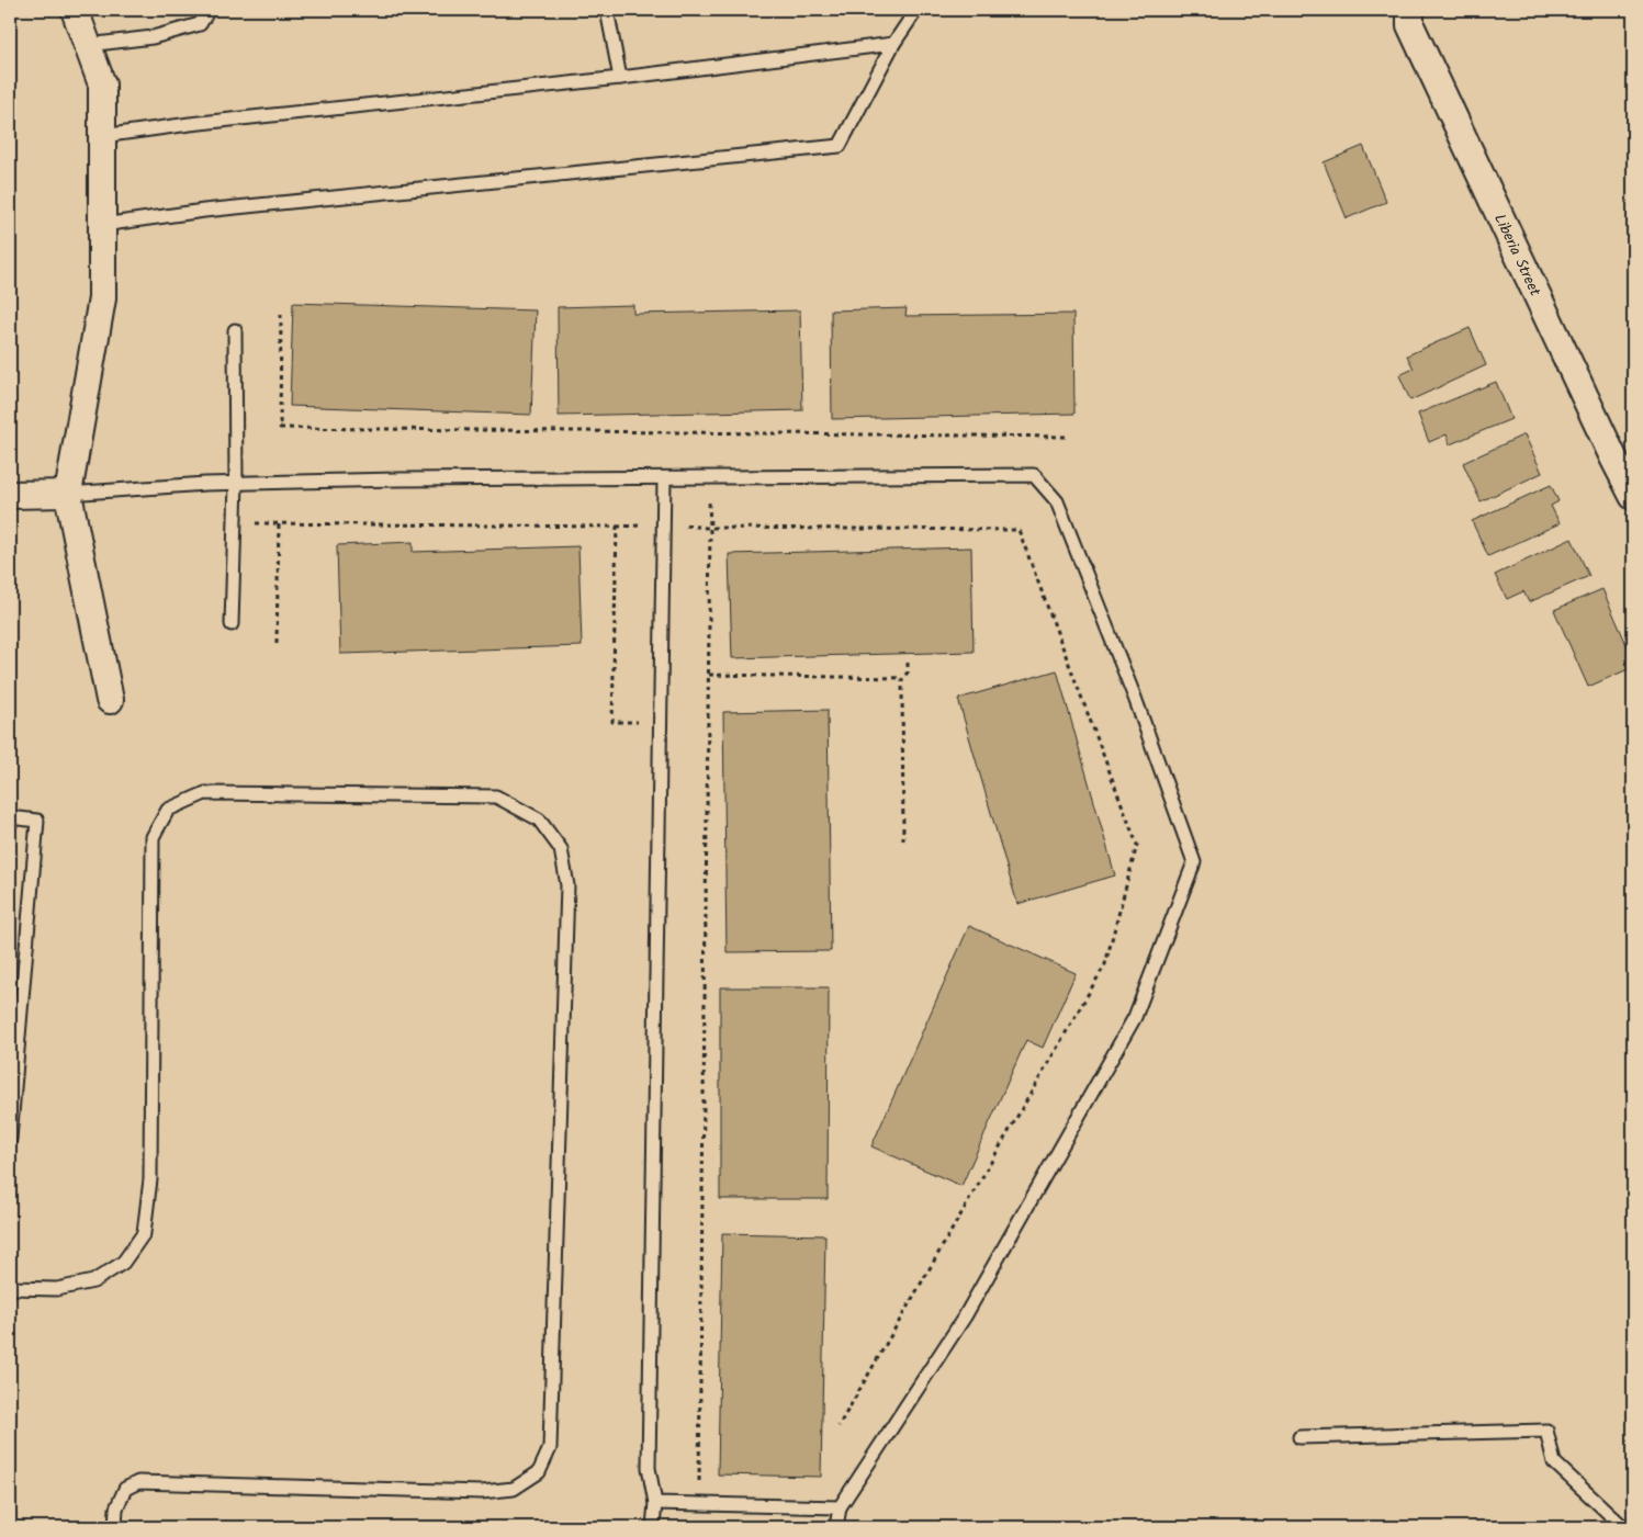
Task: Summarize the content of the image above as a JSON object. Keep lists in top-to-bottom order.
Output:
{
  "streets": {
    "street": ["Liberia Street"]
  }
}
